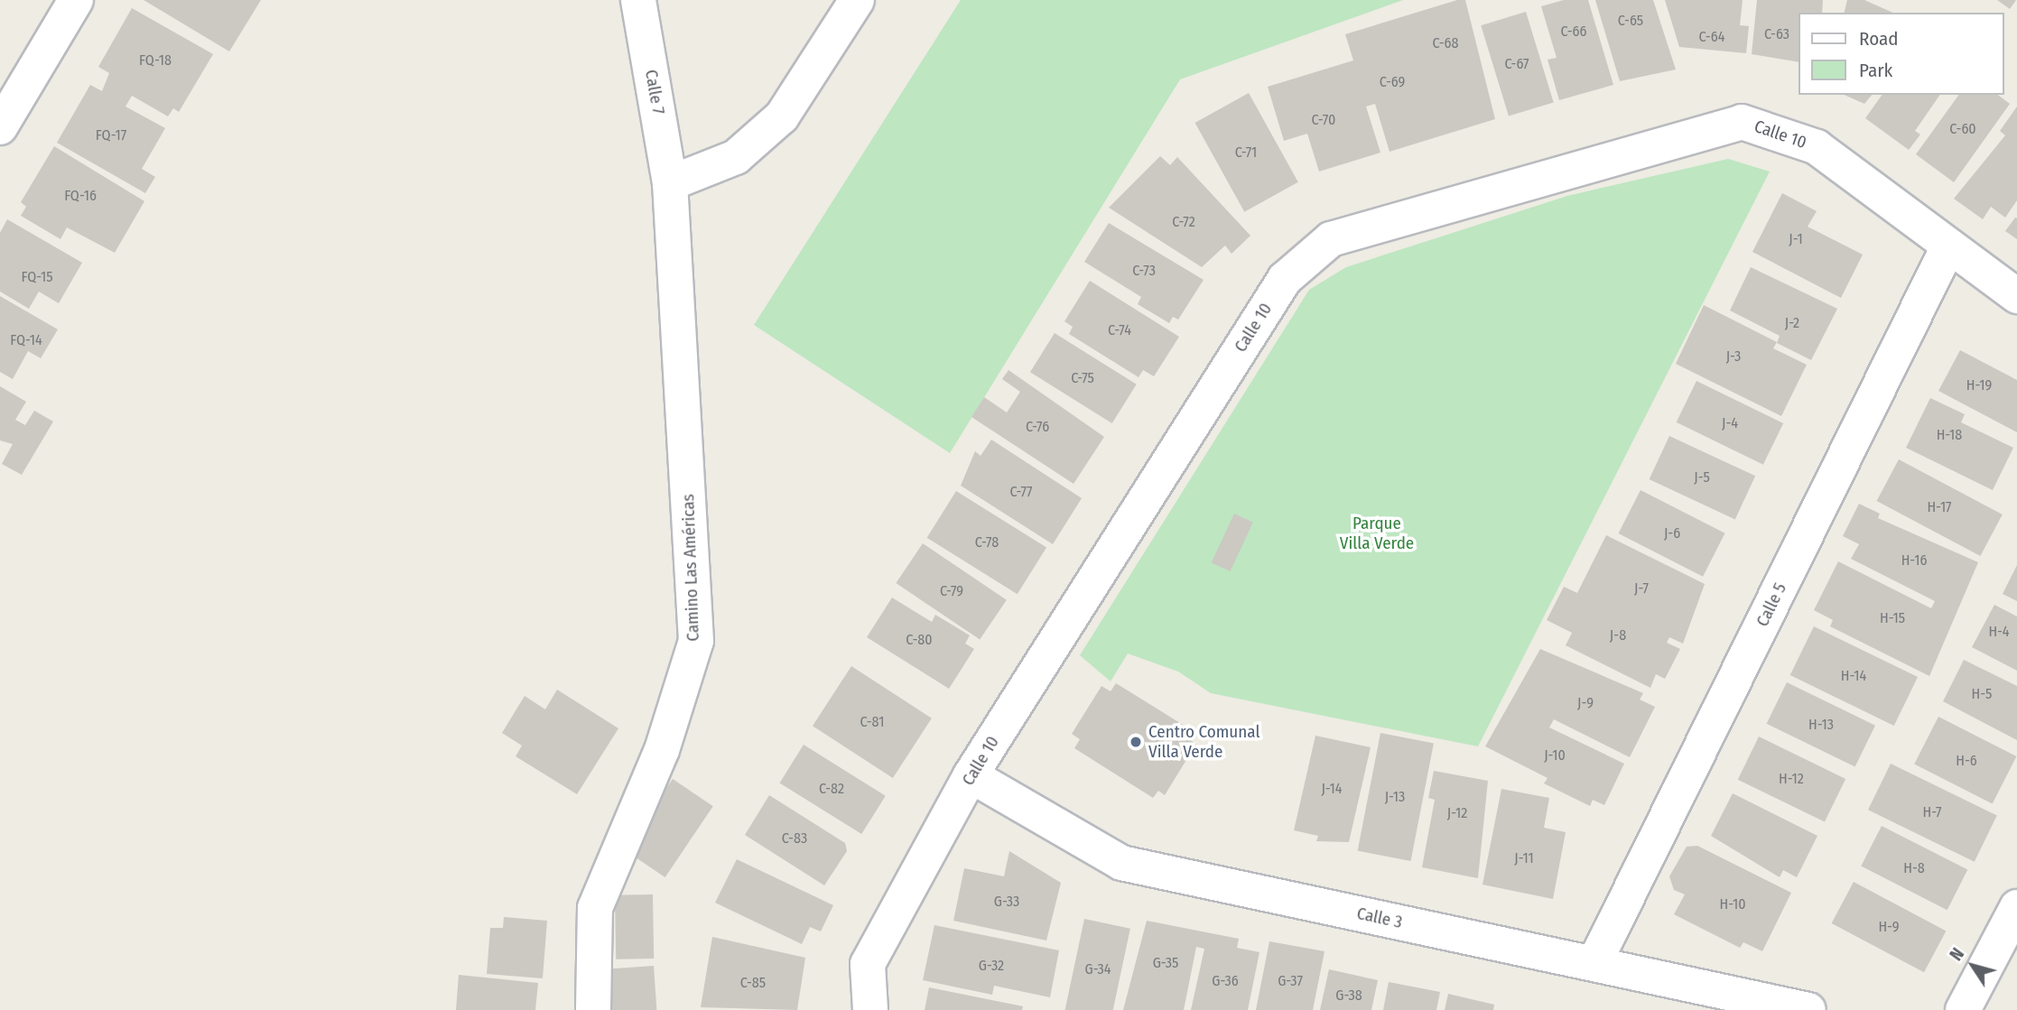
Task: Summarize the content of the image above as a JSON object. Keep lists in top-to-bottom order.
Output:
{
  "streets": {
    "street": [
      "Calle 7",
      "Calle 10",
      "Camino Las Américas",
      "Calle 5",
      "Calle 3"
    ]
  },
  "crossings": [
    ["Calle 7", "Camino Las Américas"],
    ["Calle 10", "Calle 5"],
    ["Calle 10", "Calle 3"],
    ["Calle 5", "Calle 3"]
  ],
  "parks": ["Parque Villa Verde"],
  "places": ["Centro Comunal Villa Verde"],
  "house_numbers": [
    "C-65",
    "C-66",
    "C-63",
    "C-64",
    "C-68",
    "FQ-18",
    "C-67",
    "C-69",
    "C-70",
    "C-60",
    "FQ-17",
    "C-71",
    "FQ-16",
    "C-72",
    "J-1",
    "C-73",
    "FQ-15",
    "J-2",
    "C-74",
    "FQ-14",
    "J-3",
    "C-75",
    "H-19",
    "J-4",
    "C-76",
    "H-18",
    "J-5",
    "C-77",
    "H-17",
    "J-6",
    "C-78",
    "H-16",
    "J-7",
    "C-79",
    "H-15",
    "H-4",
    "J-8",
    "C-80",
    "H-14",
    "H-5",
    "J-9",
    "C-81",
    "H-13",
    "J-10",
    "H-6",
    "H-12",
    "C-82",
    "J-14",
    "J-13",
    "H-7",
    "J-12",
    "C-83",
    "J-11",
    "H-8",
    "G-33",
    "H-10",
    "H-9",
    "G-35",
    "G-32",
    "G-34",
    "G-36",
    "G-37",
    "C-85",
    "G-38"
  ],
  "legend": ["Road", "Park"],
  "north": "top left"
}
